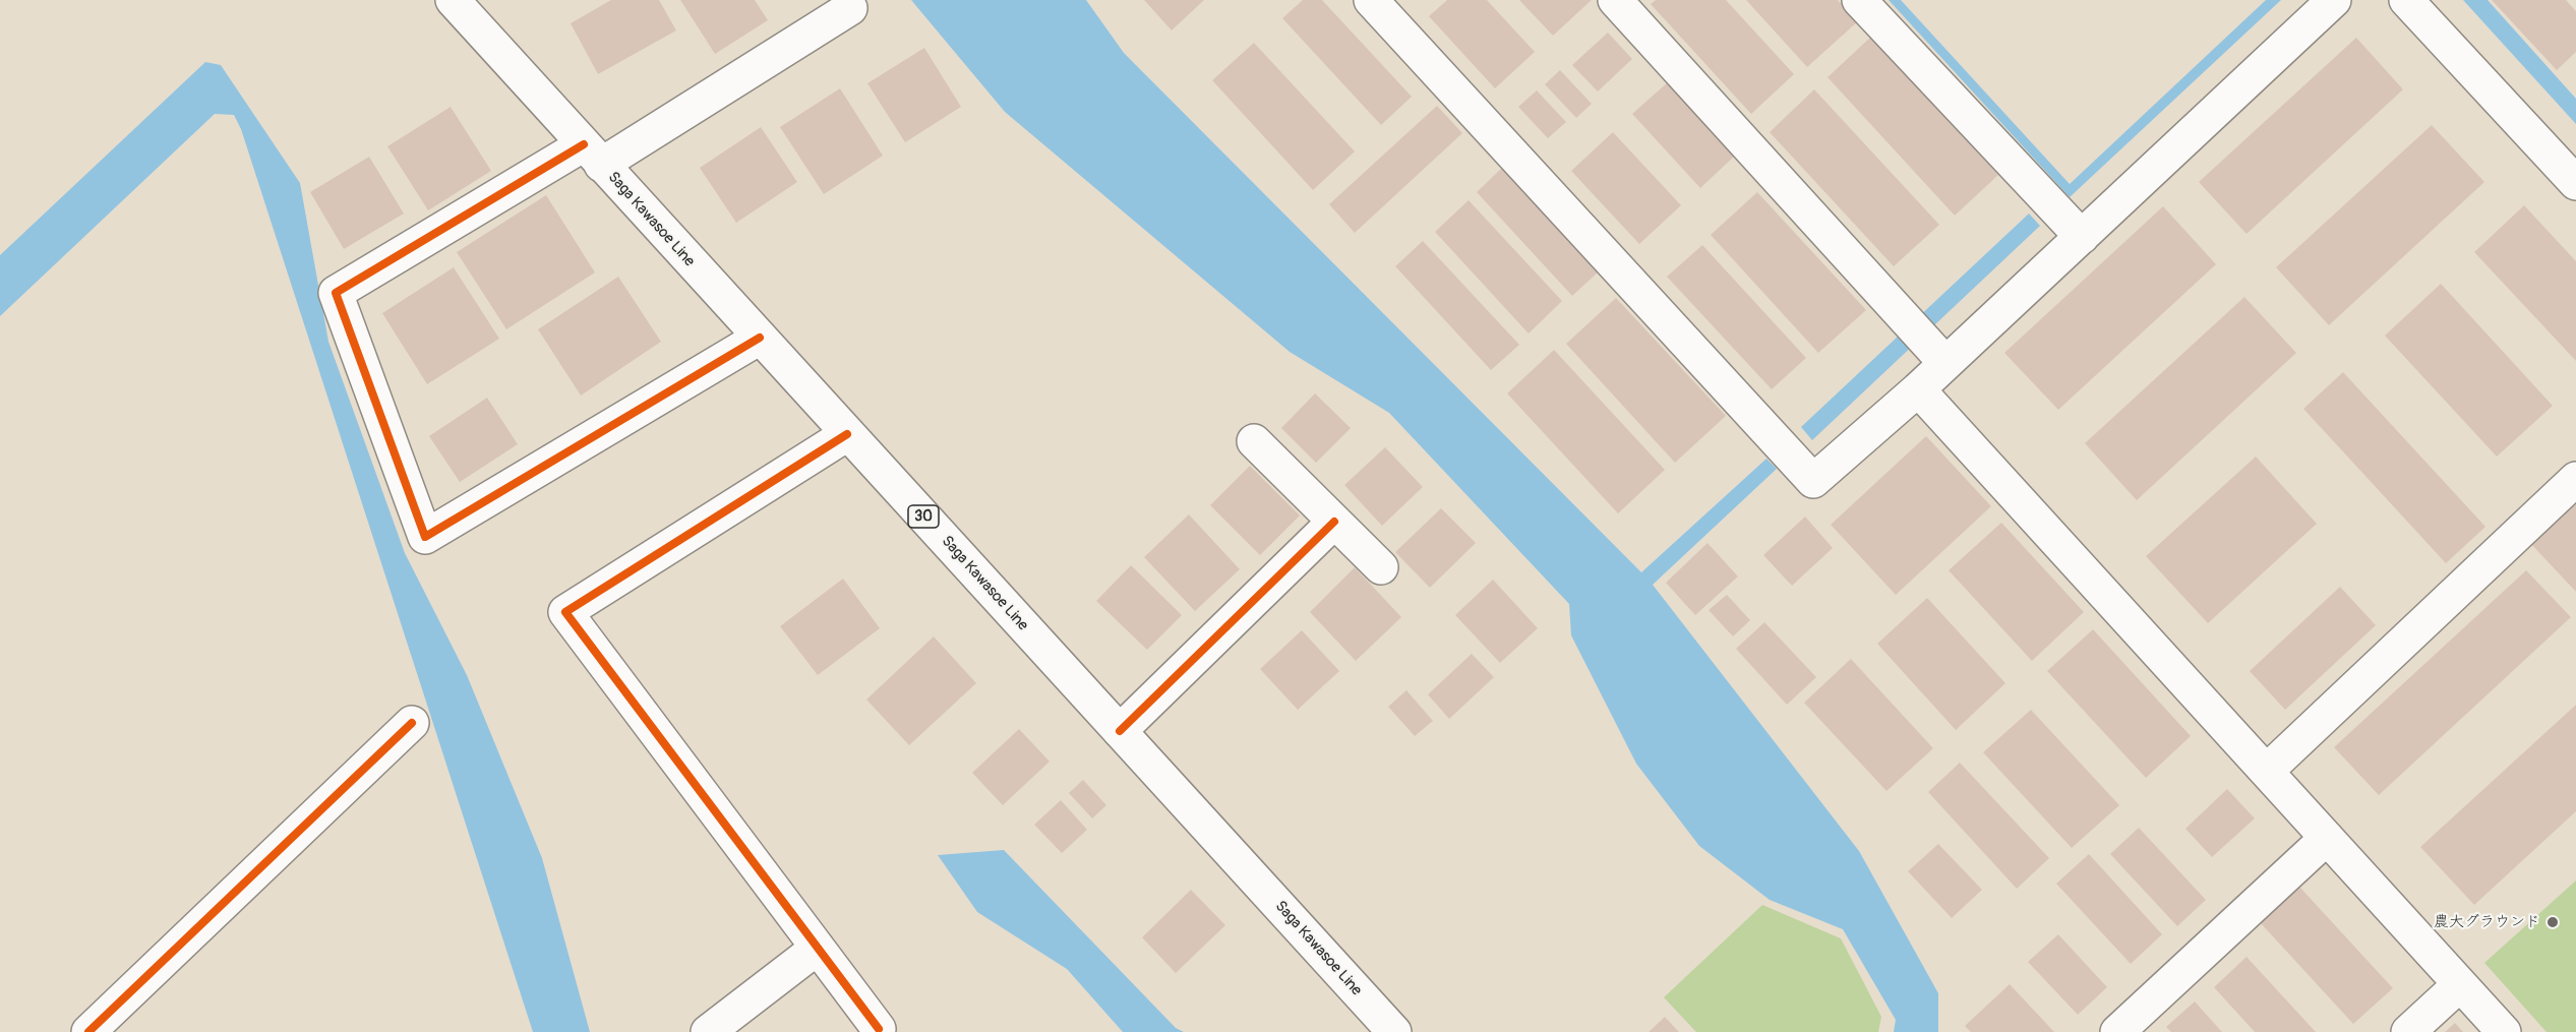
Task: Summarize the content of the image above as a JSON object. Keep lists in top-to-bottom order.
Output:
{
  "streets": {
    "street": ["Saga Kawasoe Line", "30"]
  },
  "places": ["農大グラウンド"]
}
